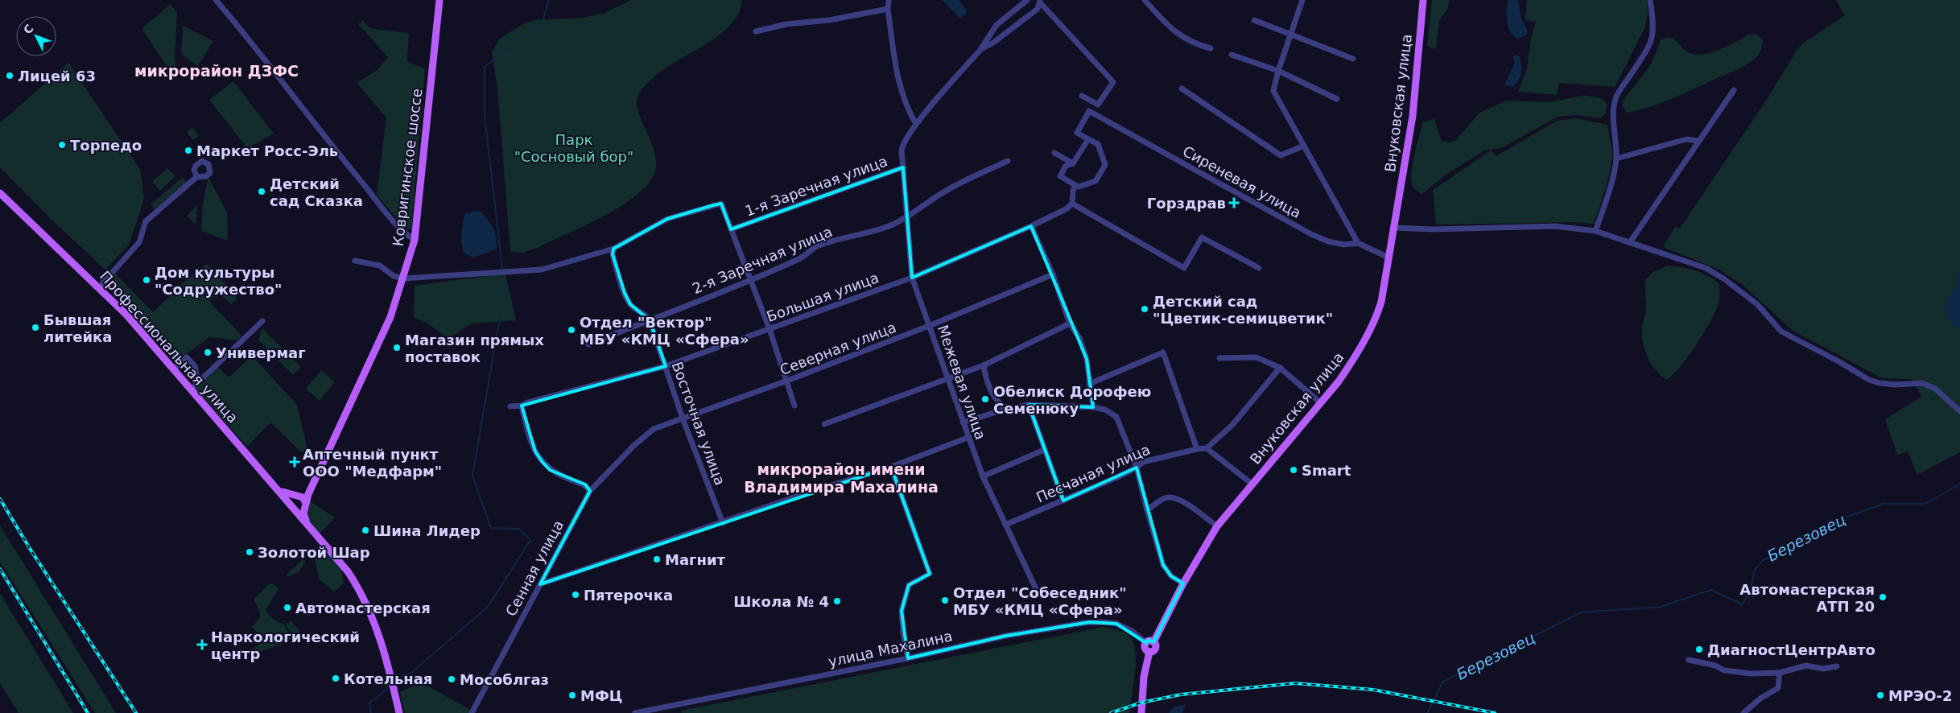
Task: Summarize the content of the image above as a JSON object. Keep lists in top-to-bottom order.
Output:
{
  "streets": {
    "main road": ["Внуковская улица", "Ковригинское шоссе", "Профессиональная улица"],
    "street": [
      "Сиреневая улица",
      "1-я Заречная улица",
      "2-я Заречная улица",
      "Большая улица",
      "Северная улица",
      "Межевая улица",
      "Восточная улица",
      "Песчаная улица",
      "Сенная улица",
      "улица Махалина"
    ]
  },
  "crossings": [
    ["Внуковская улица", "Сиреневая улица"],
    ["Внуковская улица", "улица Махалина"],
    ["Ковригинское шоссе", "Профессиональная улица"],
    ["1-я Заречная улица", "Межевая улица"],
    ["2-я Заречная улица", "Межевая улица"],
    ["2-я Заречная улица", "Восточная улица"],
    ["Большая улица", "Межевая улица"],
    ["Большая улица", "Восточная улица"],
    ["Северная улица", "Межевая улица"],
    ["Северная улица", "Восточная улица"],
    ["Северная улица", "Сенная улица"],
    ["Межевая улица", "Песчаная улица"]
  ],
  "districts": ["микрорайон ДЗФС", "микрорайон имени Владимира Махалина"],
  "water": ["Березовец"],
  "parks": ["Парк \"Сосновый бор\""],
  "places": {
    "other": [
      "Лицей 63",
      "Торпедо",
      "Маркет Росс-Эль",
      "Детский сад Сказка",
      "Дом культуры \"Содружество\"",
      "Детский сад \"Цветик-семицветик\"",
      "Бывшая литейка",
      "Отдел \"Вектор\" МБУ «КМЦ «Сфера»",
      "Магазин прямых поставок",
      "Универмаг",
      "Обелиск Дорофею Семенюку",
      "Smart",
      "Шина Лидер",
      "Золотой Шар",
      "Магнит",
      "Пятерочка",
      "Автомастерская АТП 20",
      "Отдел \"Собеседник\" МБУ «КМЦ «Сфера»",
      "Школа № 4",
      "Автомастерская",
      "ДиагностЦентрАвто",
      "Котельная",
      "Мособлгаз",
      "МФЦ",
      "МРЭО-2"
    ],
    "health": ["Горздрав", "Аптечный пункт ООО \"Медфарм\"", "Наркологический центр"]
  },
  "north": "top left"
}
